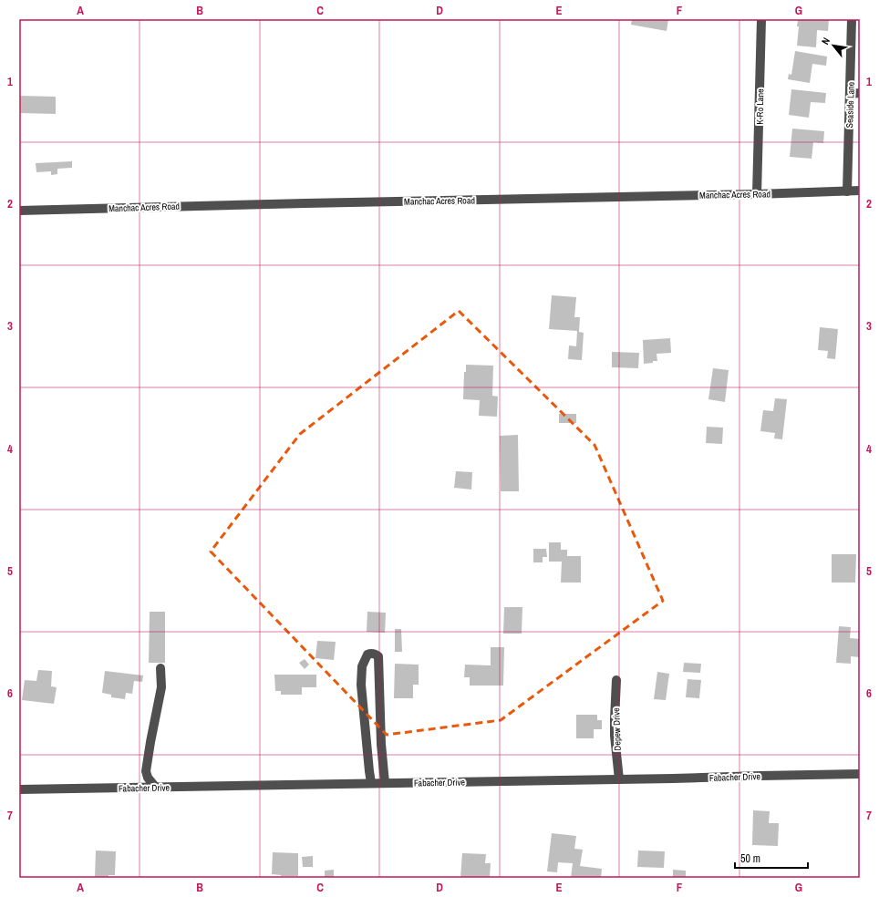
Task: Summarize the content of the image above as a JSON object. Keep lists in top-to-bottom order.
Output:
{
  "streets": {
    "street": [
      "Seaside Lane",
      "K-Ro Lane",
      "Manchac Acres Road",
      "Depew Drive",
      "Fabacher Drive"
    ]
  },
  "crossings": [
    ["Seaside Lane", "Manchac Acres Road"],
    ["K-Ro Lane", "Manchac Acres Road"],
    ["Depew Drive", "Fabacher Drive"]
  ],
  "scale_bar": "50 m",
  "north": "top left",
  "grid": {
    "columns": [
      "A",
      "B",
      "C",
      "D",
      "E",
      "F",
      "G"
    ],
    "rows": [
      "1",
      "2",
      "3",
      "4",
      "5",
      "6",
      "7"
    ]
  }
}
